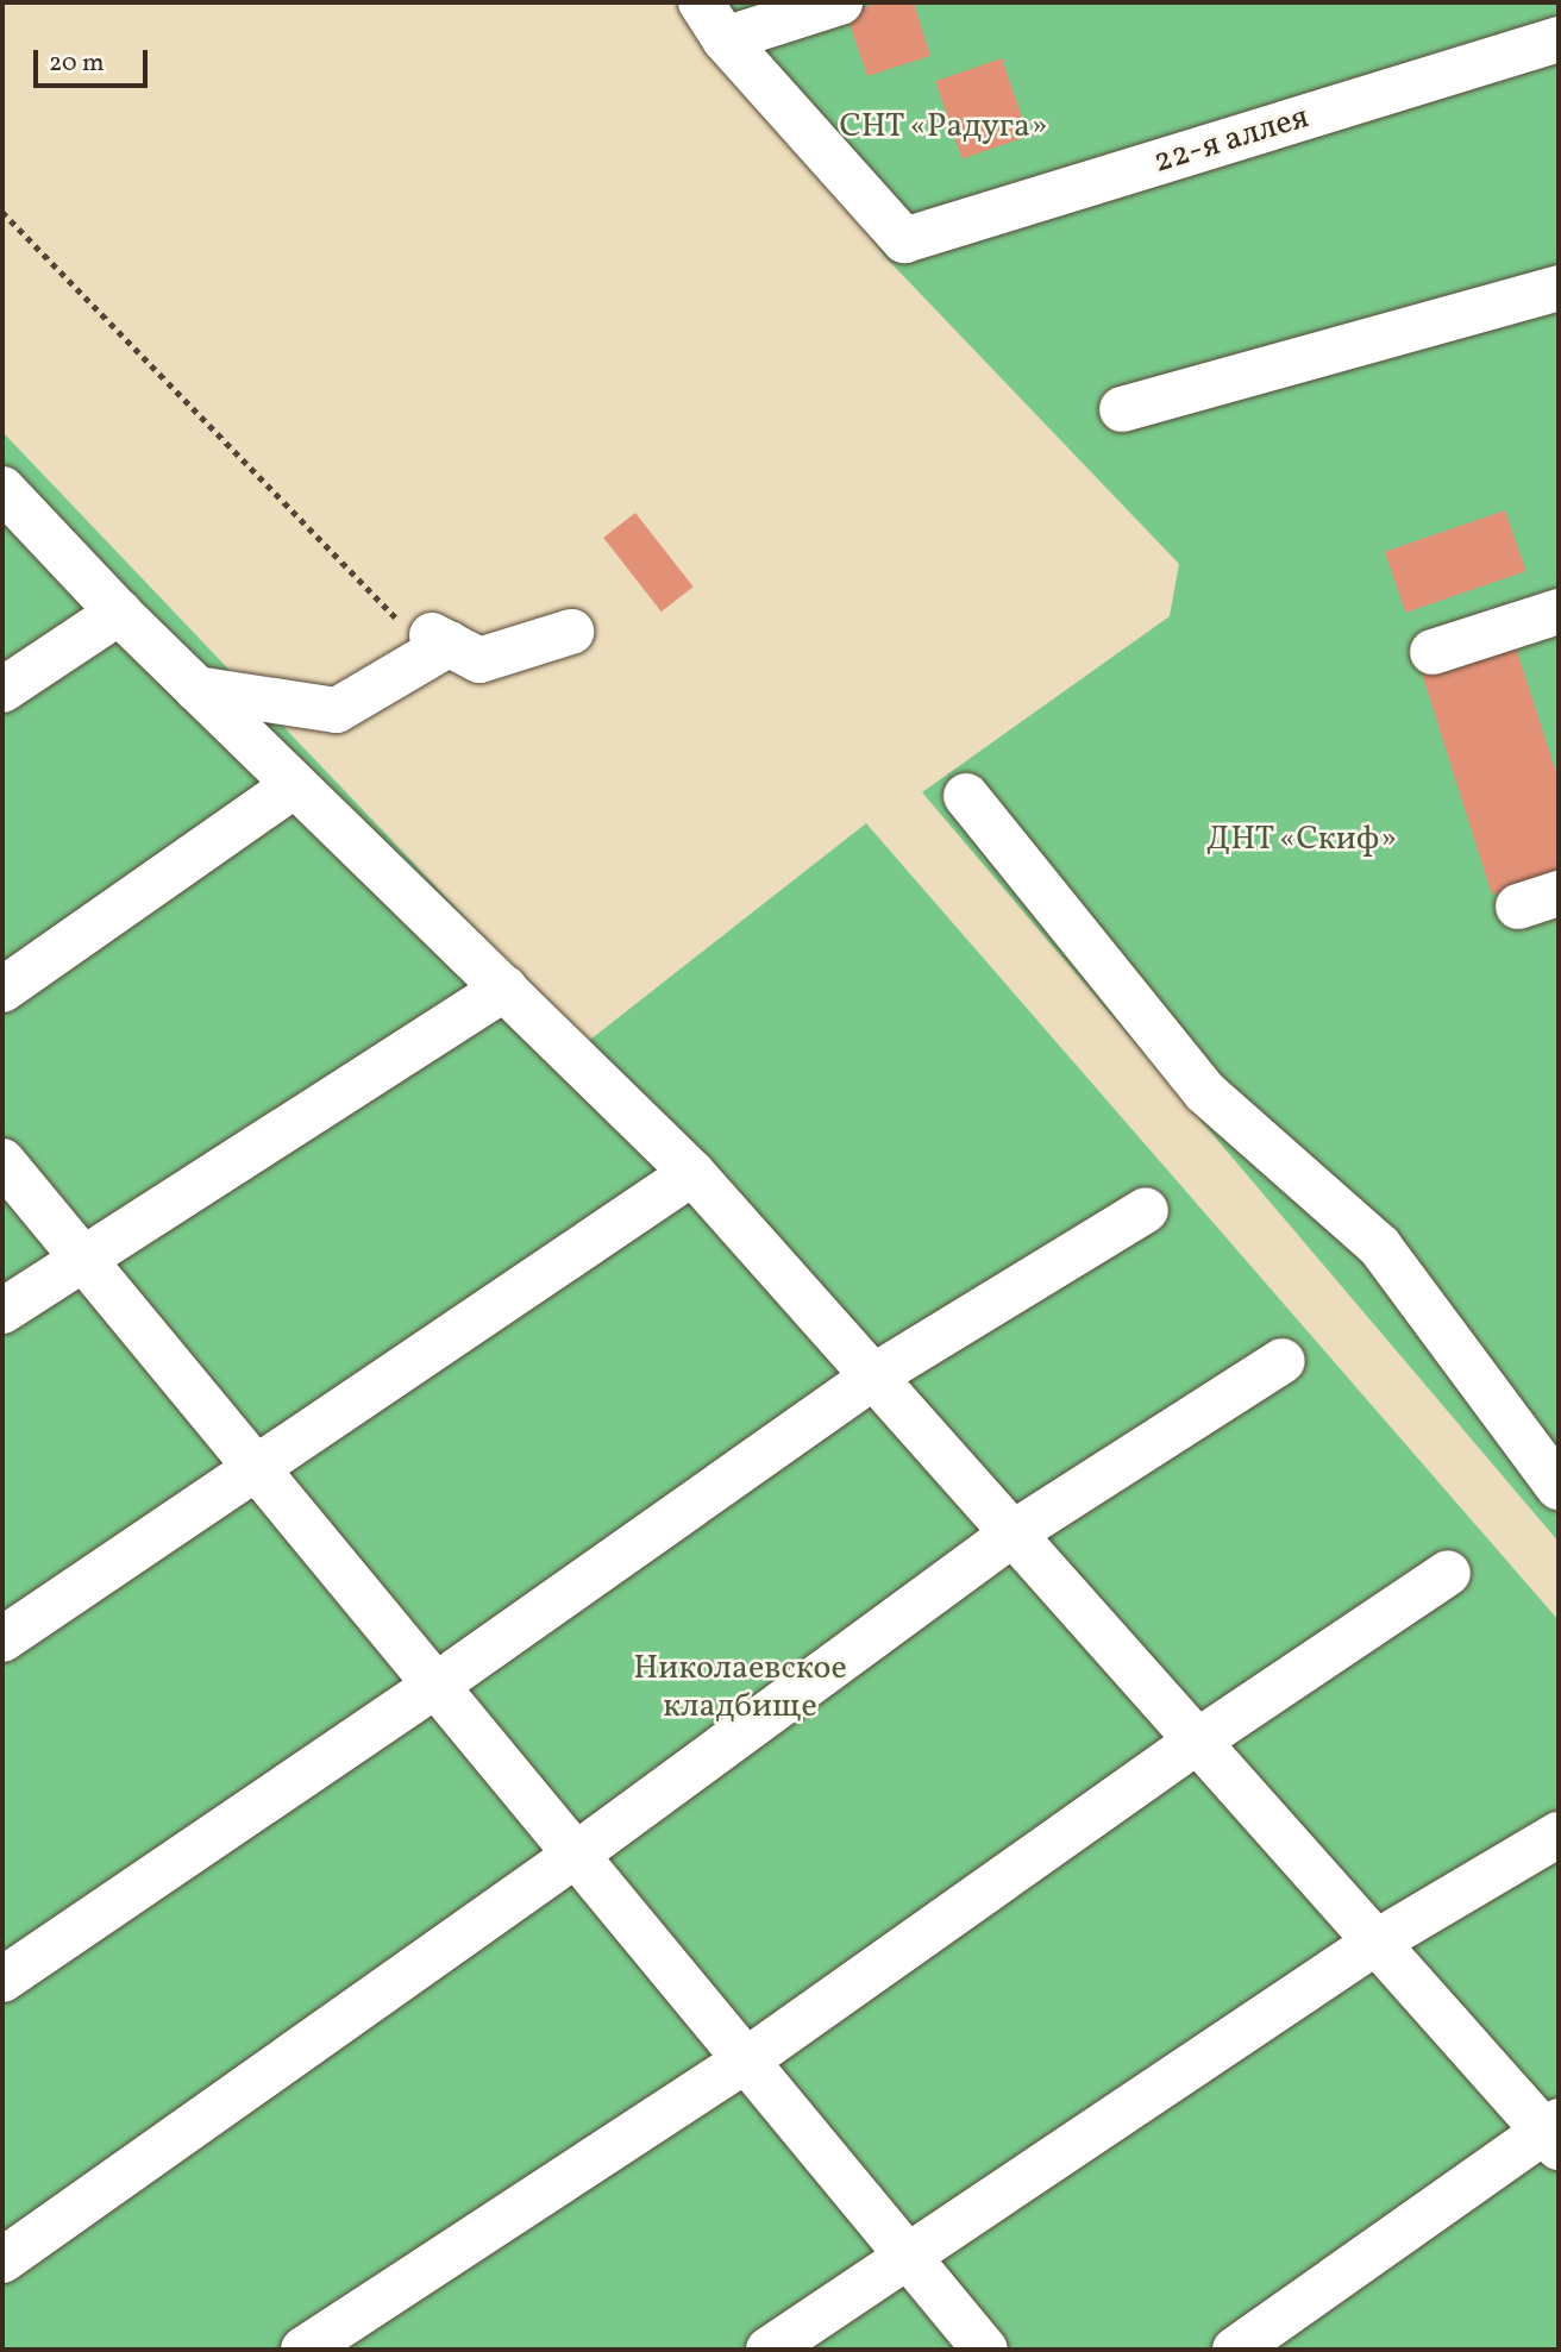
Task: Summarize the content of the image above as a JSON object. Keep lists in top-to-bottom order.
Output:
{
  "streets": {
    "lane": ["22-я аллея"]
  },
  "parks": ["СНТ «Радуга»", "ДНТ «Скиф»", "Николаевское кладбище"],
  "scale_bar": "20 m"
}
